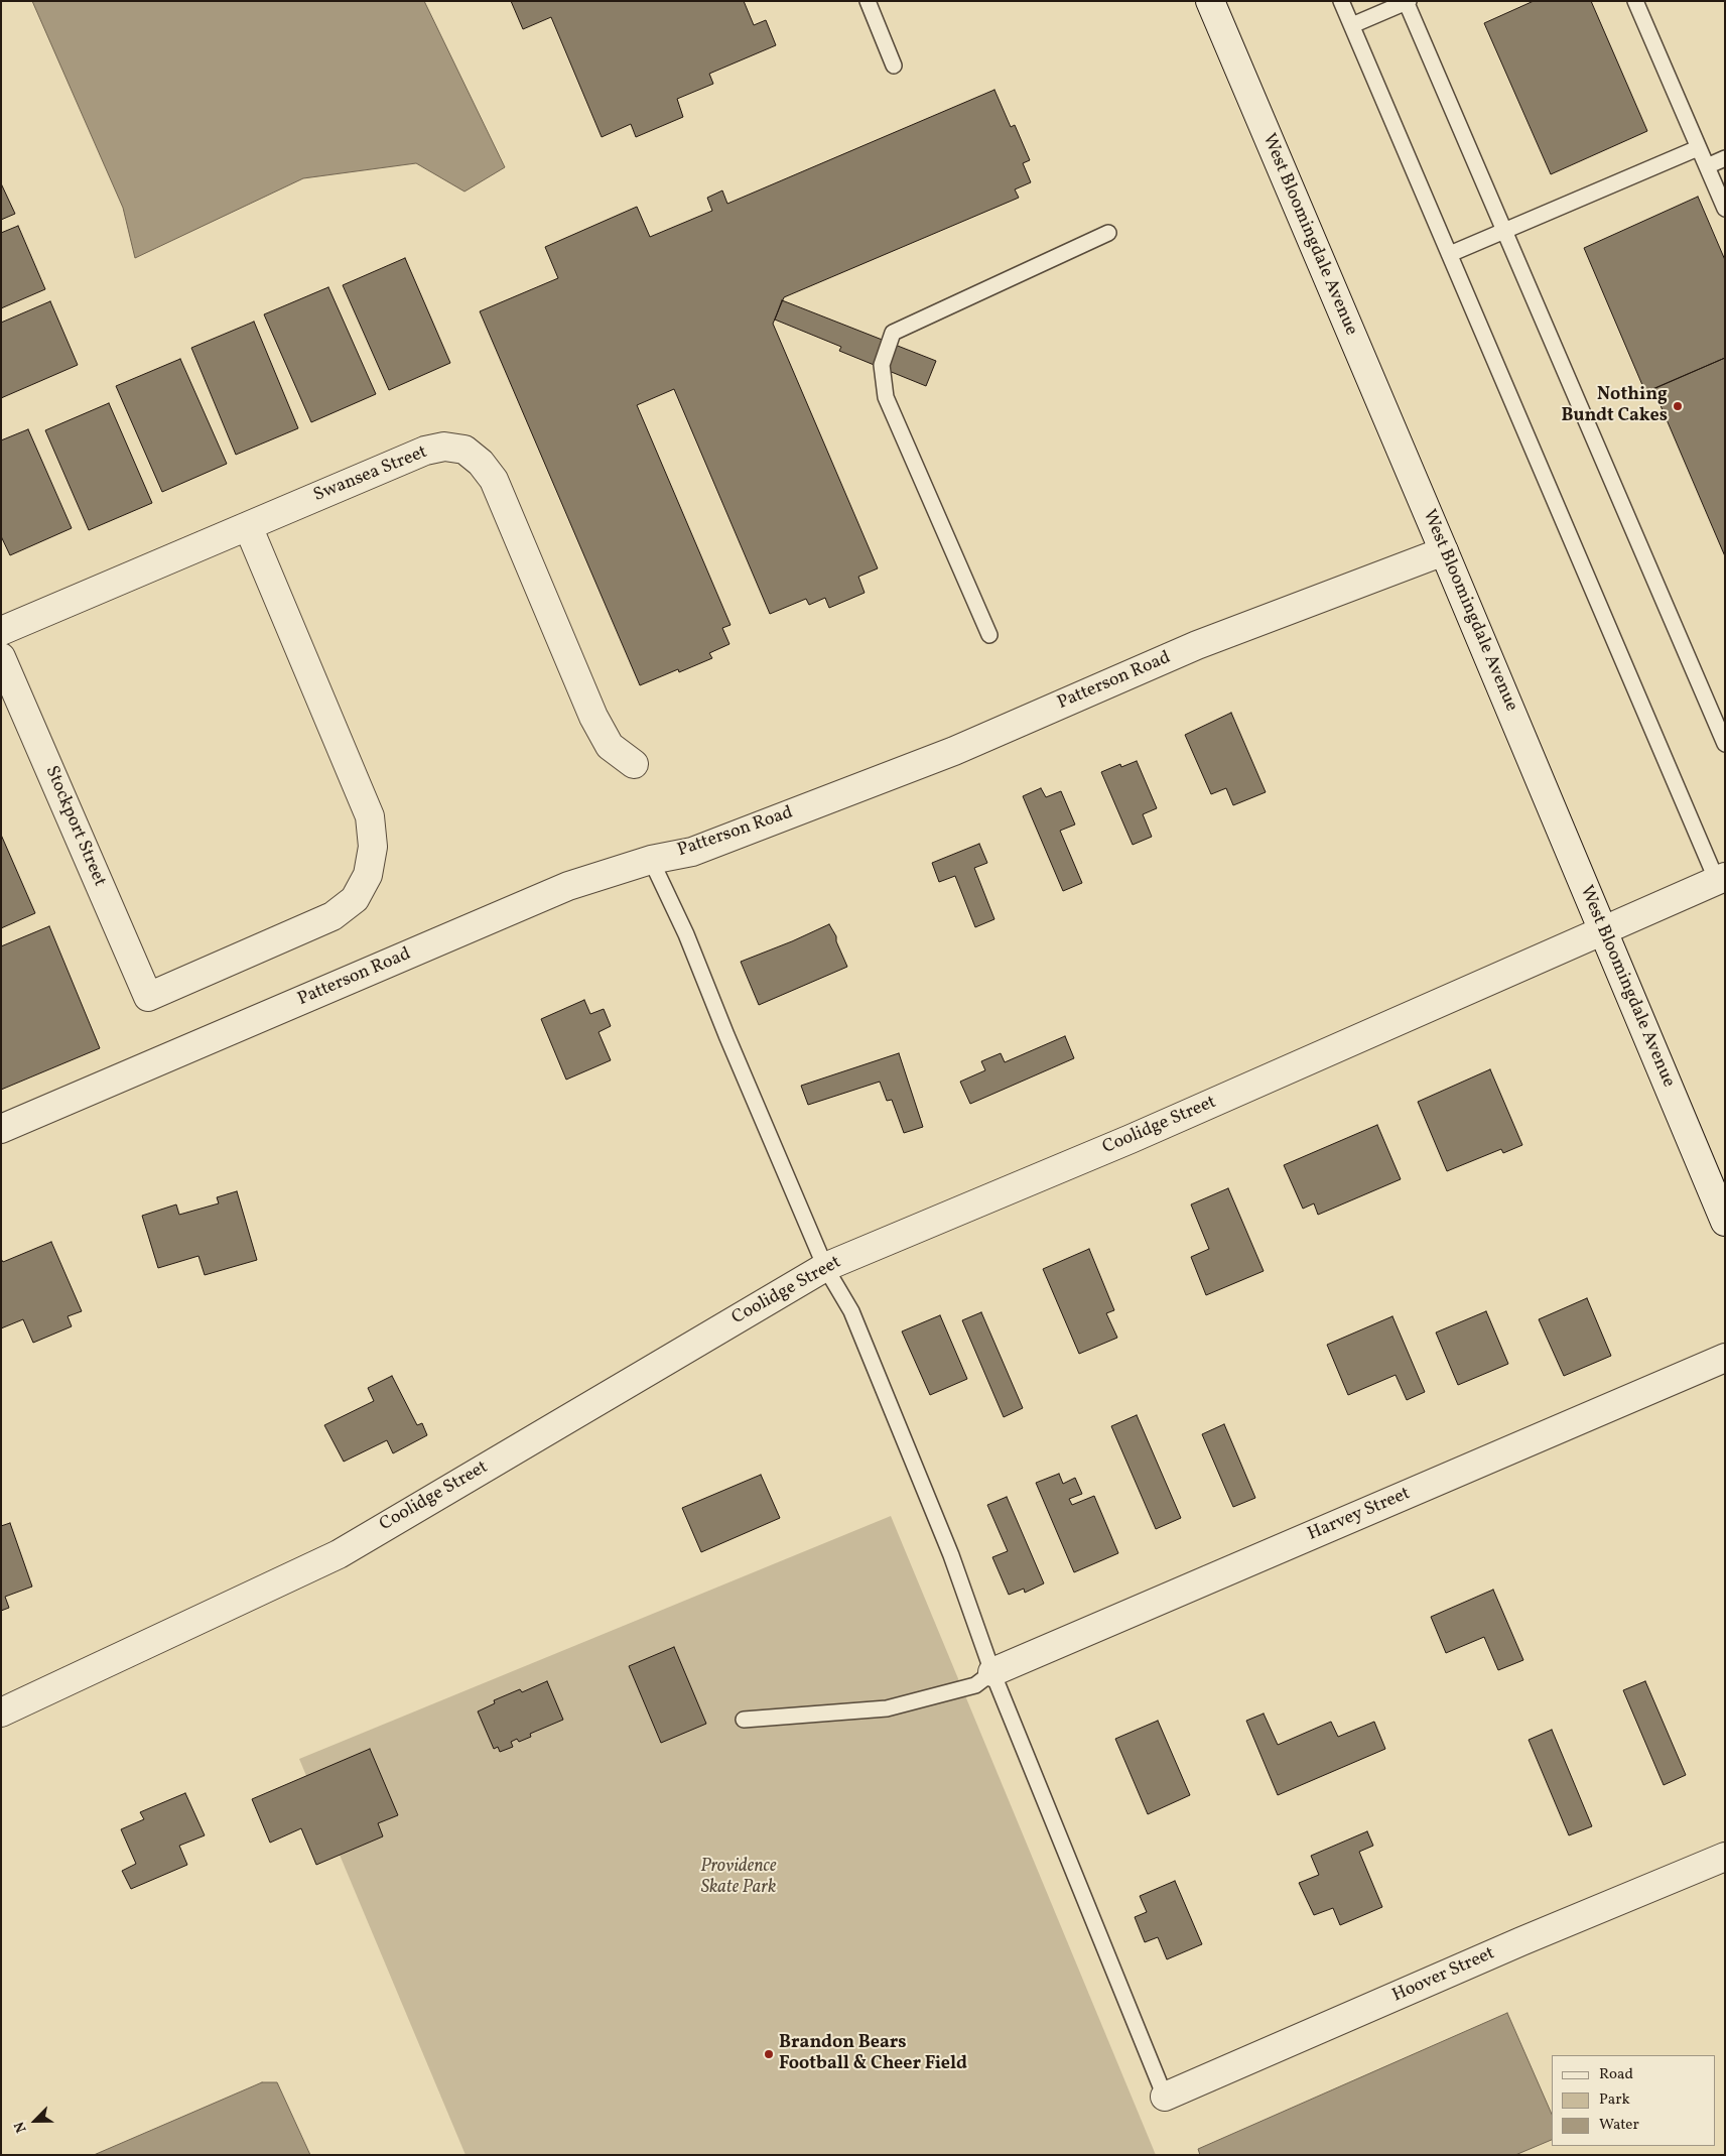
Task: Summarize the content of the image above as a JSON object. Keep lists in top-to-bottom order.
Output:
{
  "streets": {
    "street": [
      "West Bloomingdale Avenue",
      "Swansea Street",
      "Patterson Road",
      "Stockport Street",
      "Coolidge Street",
      "Harvey Street",
      "Hoover Street"
    ]
  },
  "crossings": [
    ["West Bloomingdale Avenue", "Patterson Road"],
    ["West Bloomingdale Avenue", "Coolidge Street"],
    ["Swansea Street", "Stockport Street"]
  ],
  "parks": ["Providence Skate Park"],
  "places": ["Nothing Bundt Cakes", "Brandon Bears Football & Cheer Field"],
  "legend": ["Road", "Park", "Water"],
  "north": "bottom left"
}
